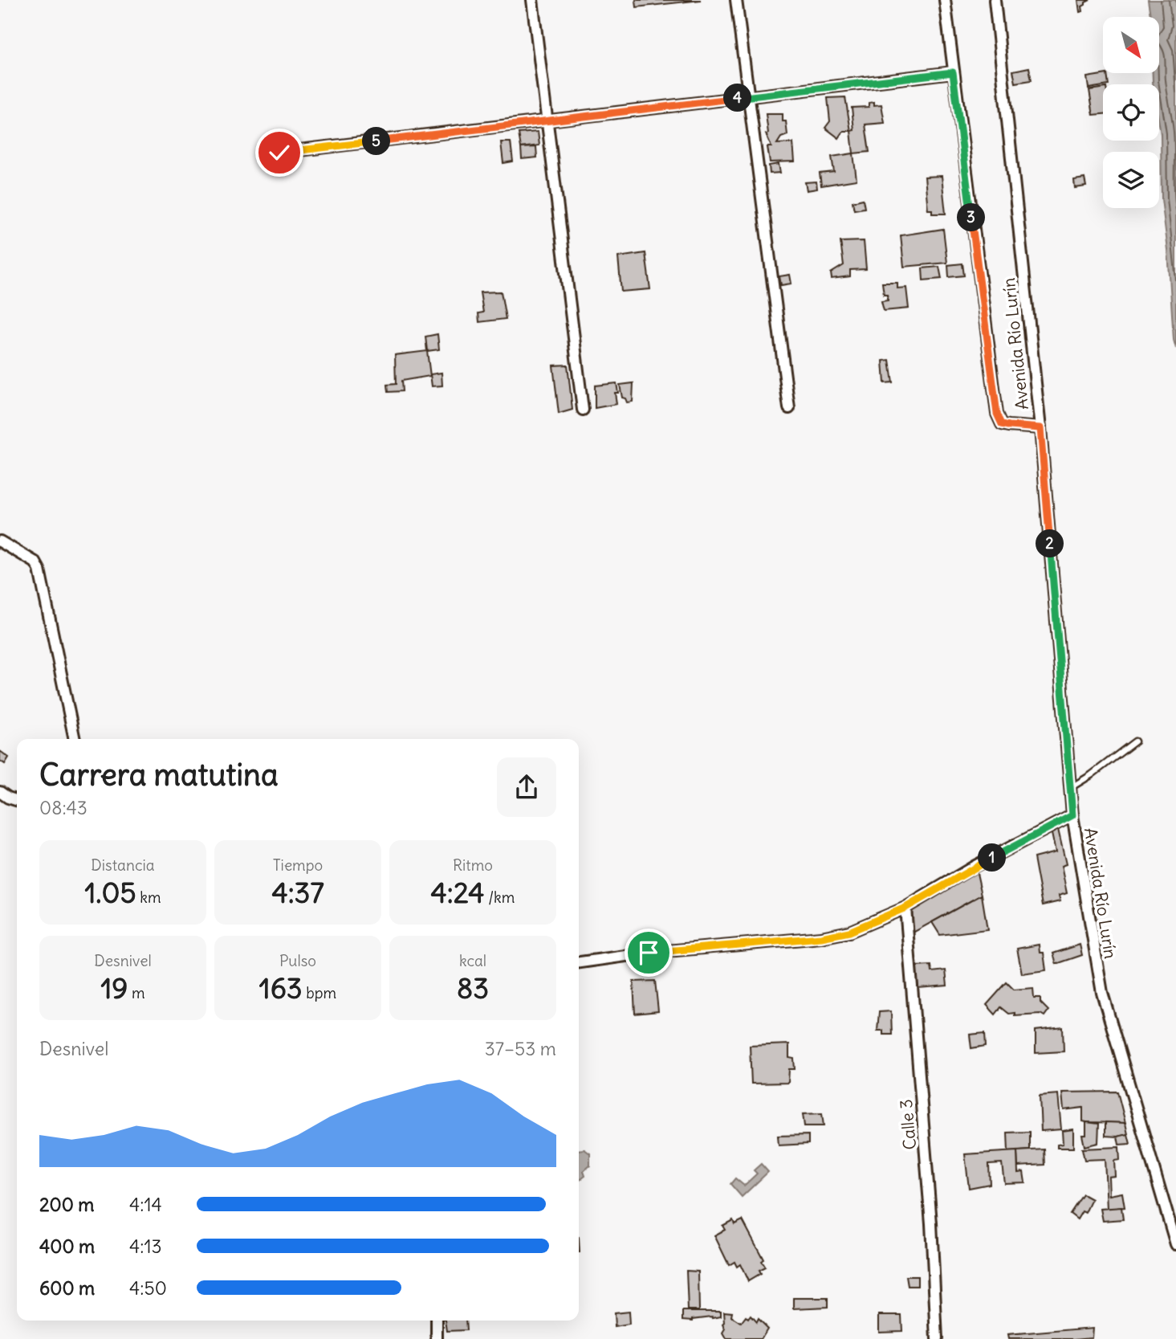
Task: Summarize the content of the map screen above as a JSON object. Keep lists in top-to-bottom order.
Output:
{
  "streets": {
    "street": ["Avenida Río Lurín", "Calle 3"]
  },
  "north": "bottom right",
  "page": {
    "pins": [
      "4",
      "5",
      "3",
      "2",
      "1"
    ],
    "heading": ["Carrera matutina", "08:43"],
    "stats": [
      ["Distancia", "1.05 km"],
      ["Tiempo", "4:37"],
      ["Ritmo", "4:24 /km"],
      ["Desnivel", "19 m"],
      ["Pulso", "163 bpm"],
      ["kcal", "83"]
    ],
    "chart": ["Desnivel", "37–53 m"],
    "list": [
      {
        "name": "200 m",
        "note": "4:14"
      },
      {
        "name": "400 m",
        "note": "4:13"
      },
      {
        "name": "600 m",
        "note": "4:50"
      }
    ]
  }
}
